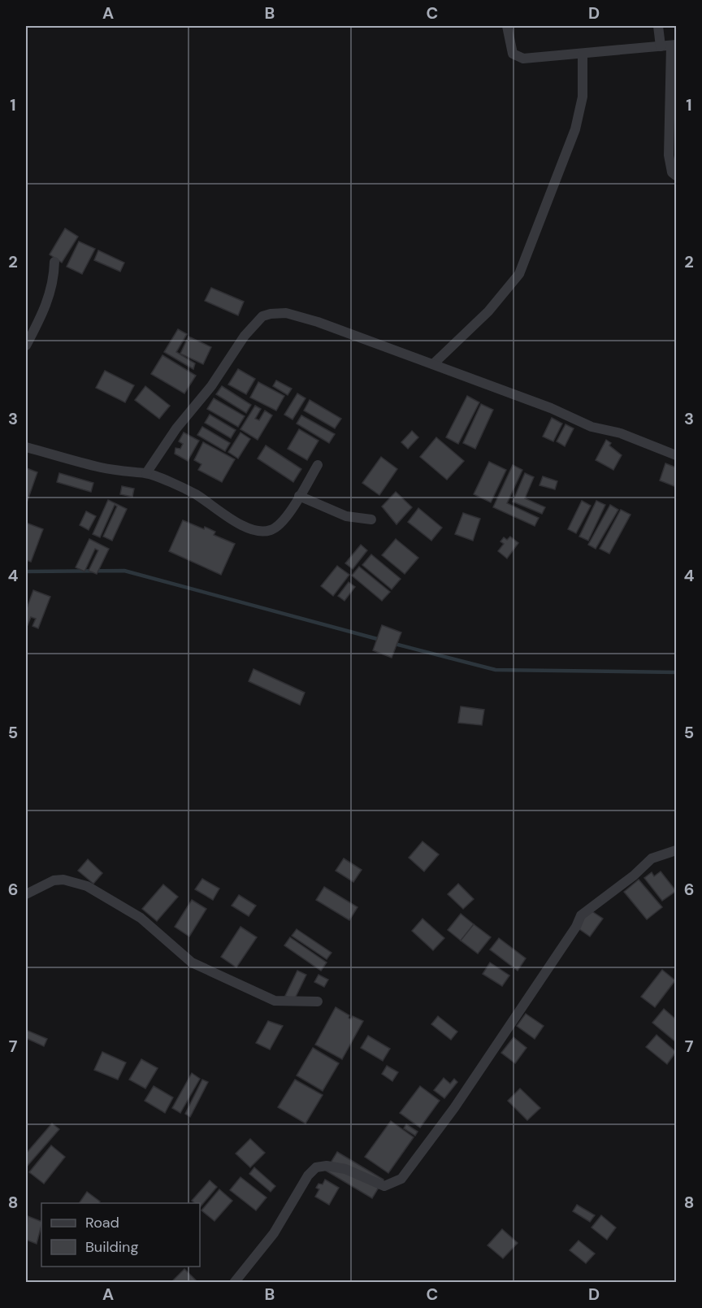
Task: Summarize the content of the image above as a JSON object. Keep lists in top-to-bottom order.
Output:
{
  "legend": ["Road", "Building"],
  "grid": {
    "columns": [
      "A",
      "B",
      "C",
      "D"
    ],
    "rows": [
      "1",
      "2",
      "3",
      "4",
      "5",
      "6",
      "7",
      "8"
    ]
  }
}
